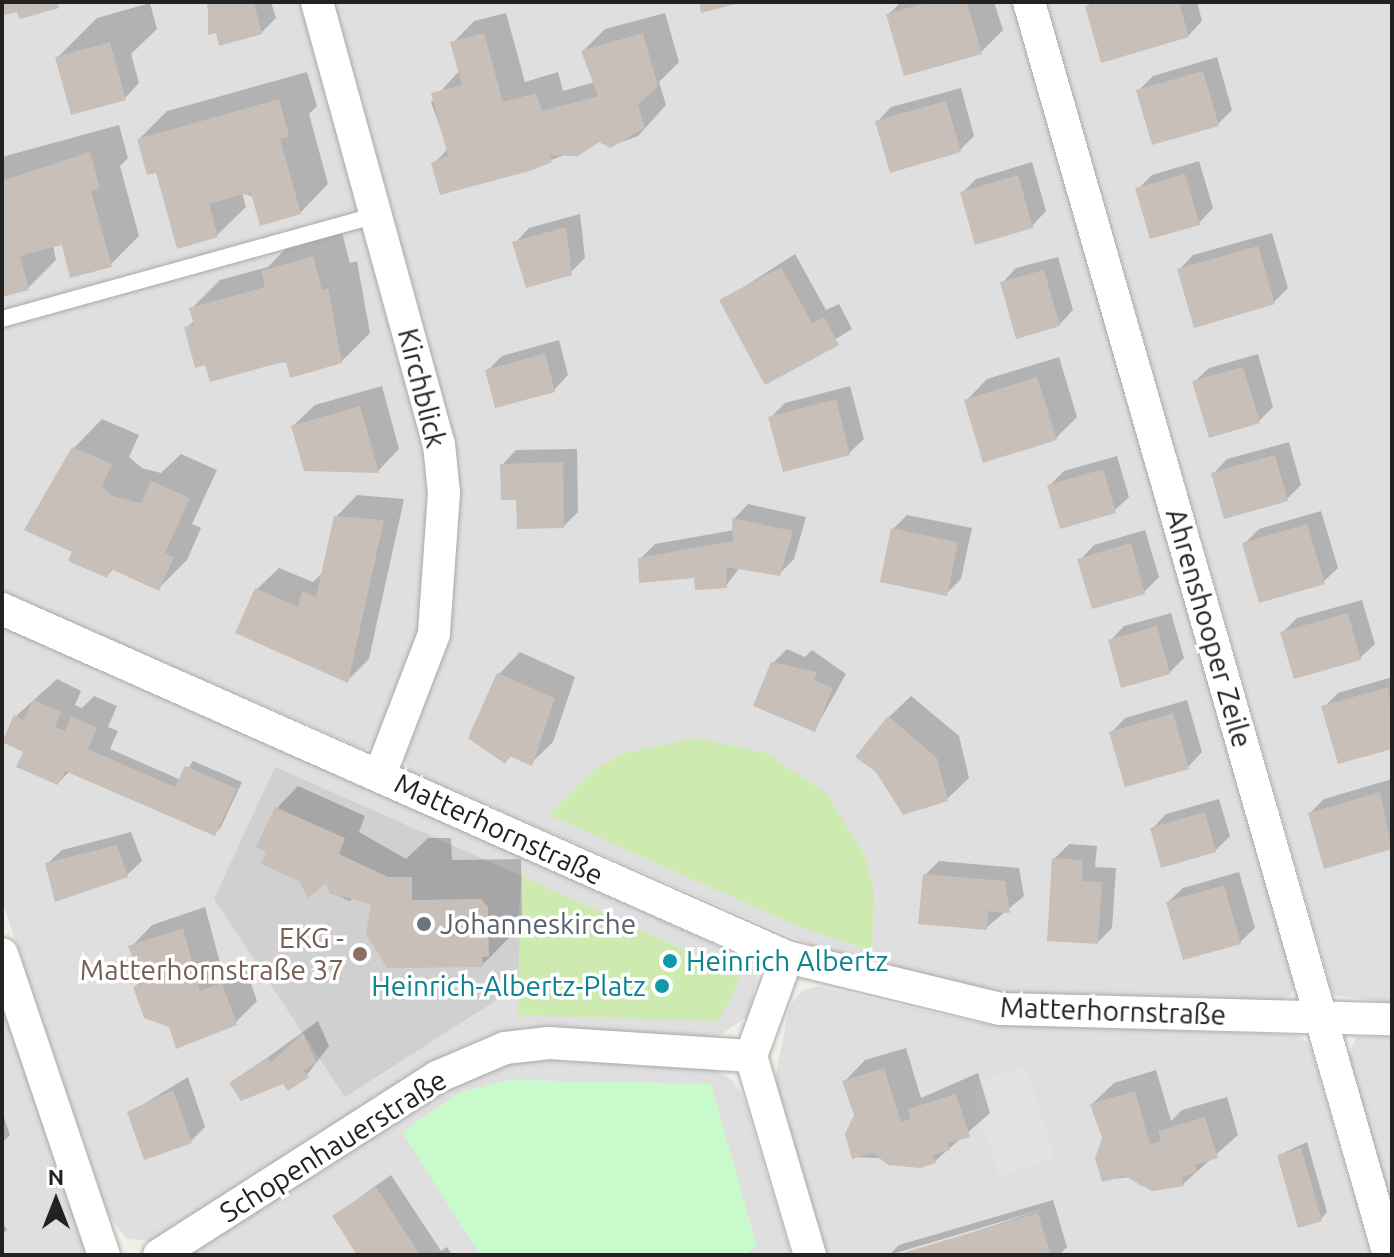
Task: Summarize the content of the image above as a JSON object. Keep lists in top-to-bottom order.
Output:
{
  "streets": {
    "street": [
      "Kirchblick",
      "Ahrenshooper Zeile",
      "Matterhornstraße",
      "Schopenhauerstraße"
    ]
  },
  "crossings": [
    ["Kirchblick", "Matterhornstraße"],
    ["Ahrenshooper Zeile", "Matterhornstraße"]
  ],
  "places": [
    "Johanneskirche",
    "EKG - Matterhornstraße 37",
    "Heinrich Albertz",
    "Heinrich-Albertz-Platz"
  ],
  "north": "top"
}
